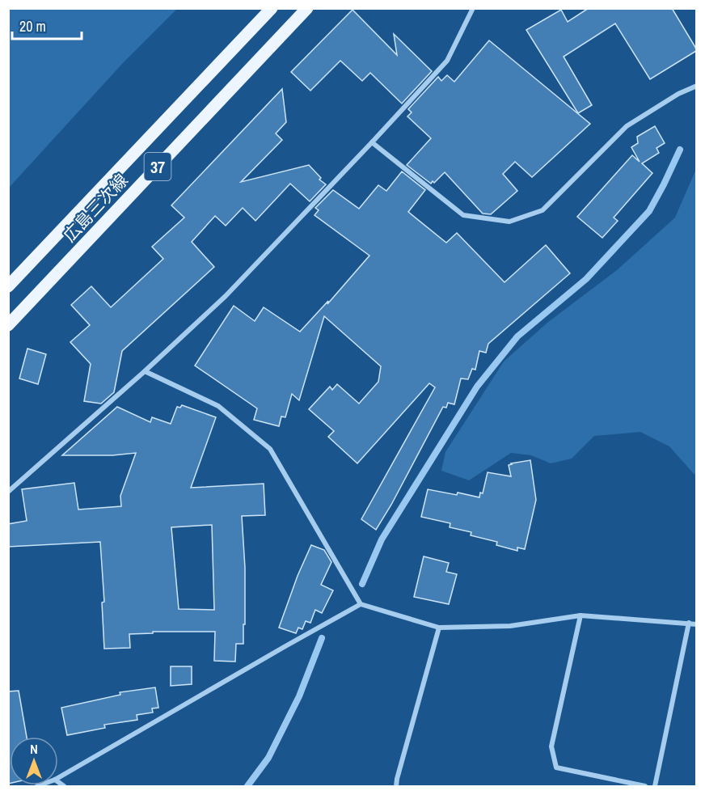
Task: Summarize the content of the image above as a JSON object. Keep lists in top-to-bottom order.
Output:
{
  "streets": {
    "main road": ["37", "広島三次線"]
  },
  "scale_bar": "20 m",
  "north": "top"
}
